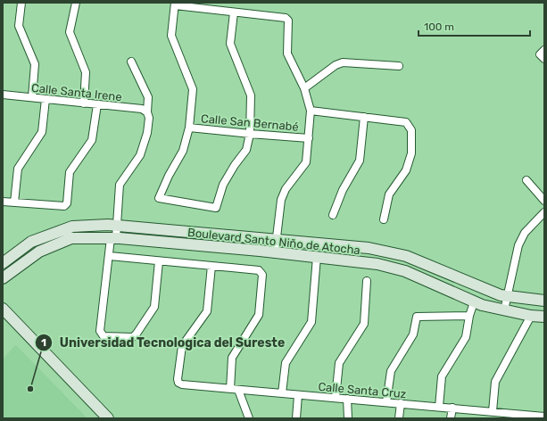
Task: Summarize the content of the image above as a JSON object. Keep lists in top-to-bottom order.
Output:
{
  "streets": {
    "street": [
      "Calle Santa Irene",
      "Calle San Bernabé",
      "Boulevard Santo Niño de Atocha",
      "Calle Santa Cruz"
    ]
  },
  "places": ["Universidad Tecnologica del Sureste"],
  "scale_bar": "100 m"
}
